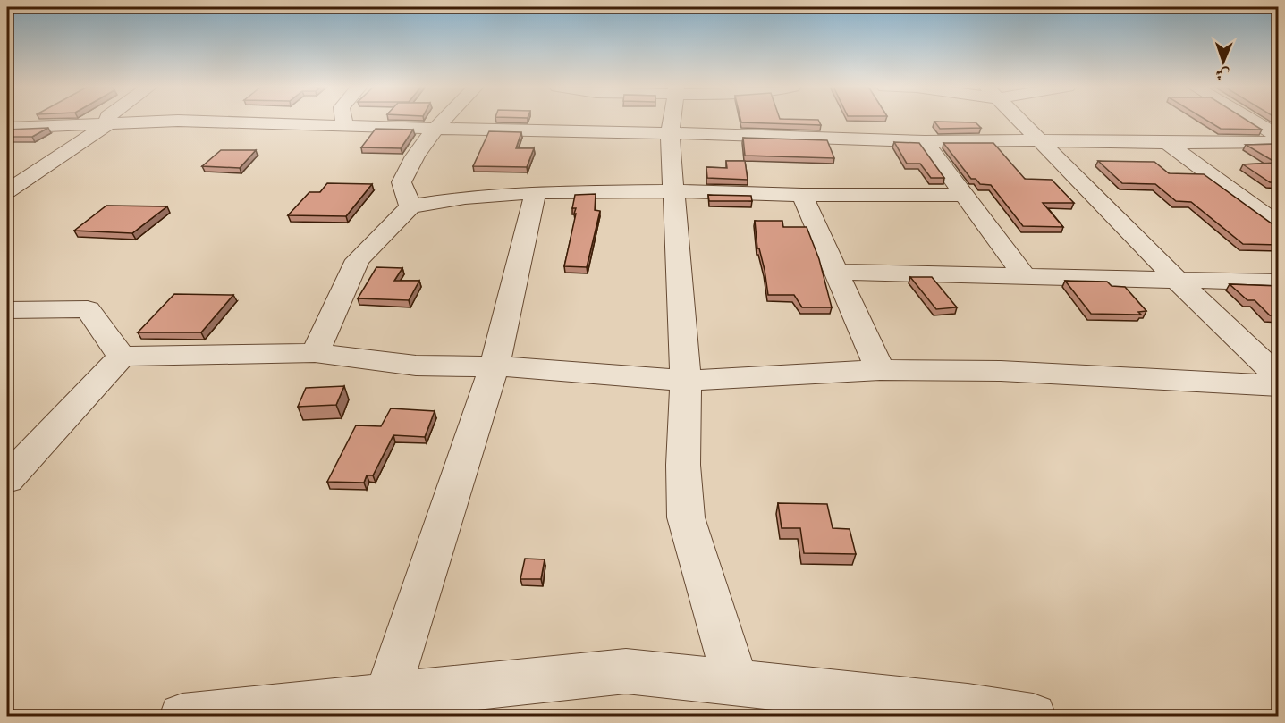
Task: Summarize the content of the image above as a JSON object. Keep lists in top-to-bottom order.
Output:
{
  "north": "bottom"
}
